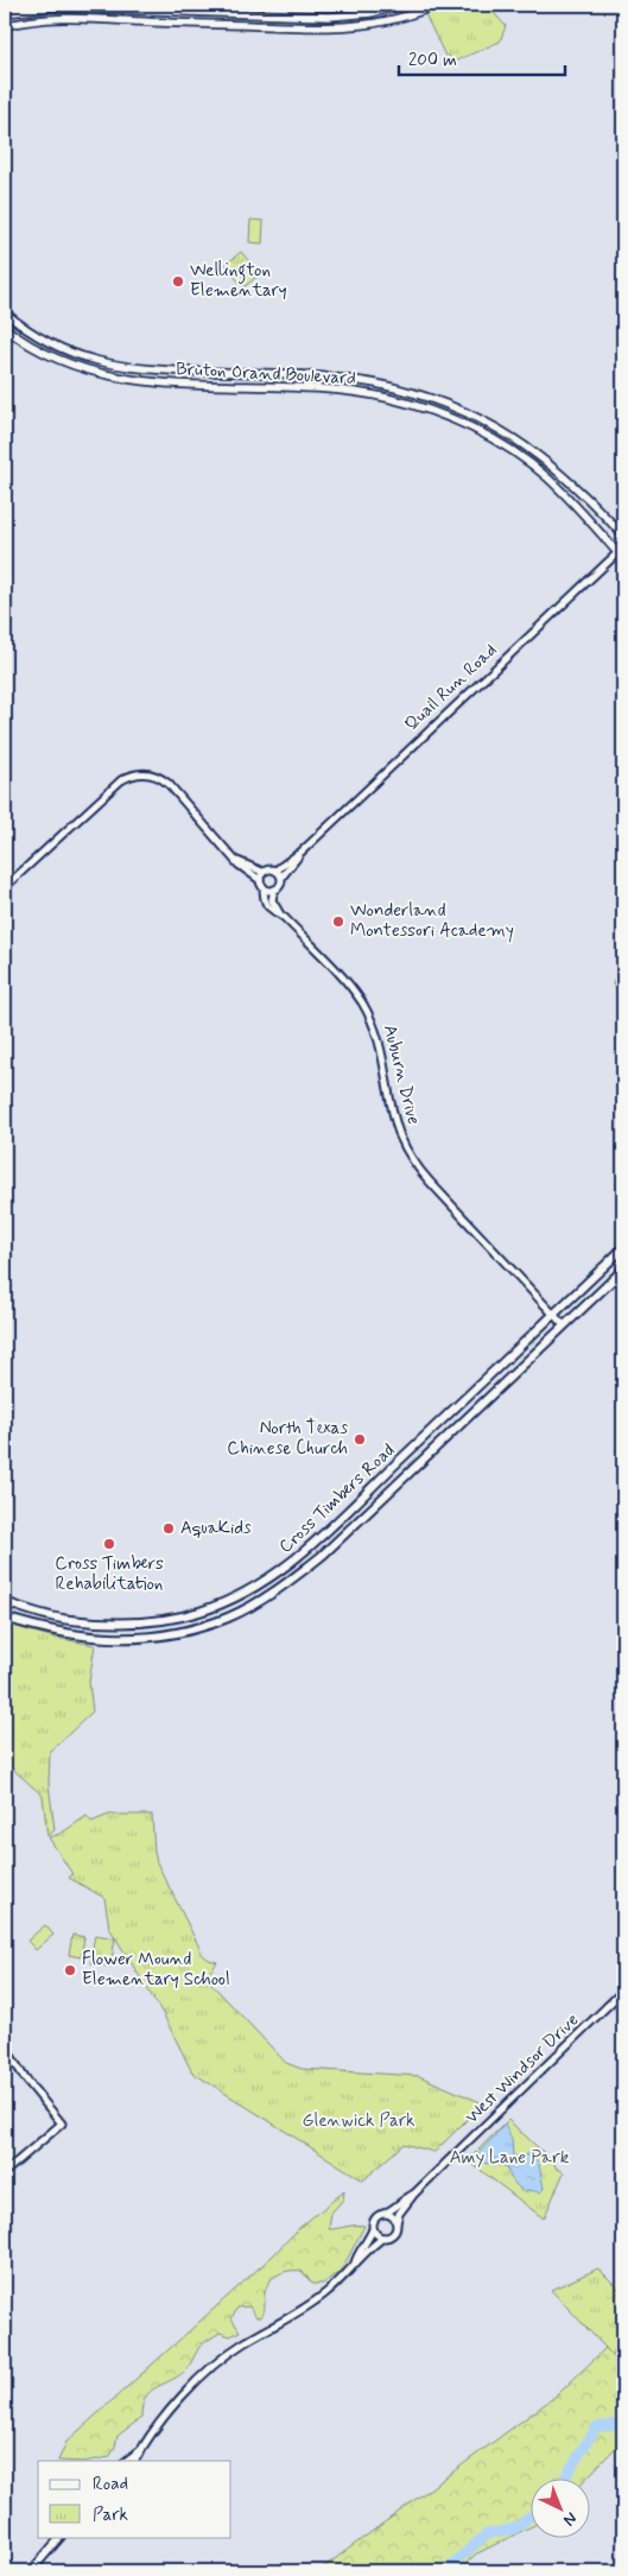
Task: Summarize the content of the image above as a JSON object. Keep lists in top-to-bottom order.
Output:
{
  "streets": {
    "main road": ["Bruton Orand Boulevard", "Cross Timbers Road"],
    "street": ["Quail Run Road", "Auburn Drive", "West Windsor Drive"]
  },
  "crossings": [
    ["Bruton Orand Boulevard", "Quail Run Road"],
    ["Quail Run Road", "Auburn Drive"],
    ["Auburn Drive", "Cross Timbers Road"]
  ],
  "parks": ["Glenwick Park", "Amy Lane Park"],
  "places": [
    "Wellington Elementary",
    "Wonderland Montessori Academy",
    "North Texas Chinese Church",
    "AquaKids",
    "Cross Timbers Rehabilitation",
    "Flower Mound Elementary School"
  ],
  "legend": ["Road", "Park"],
  "scale_bar": "200 m",
  "north": "bottom right"
}
